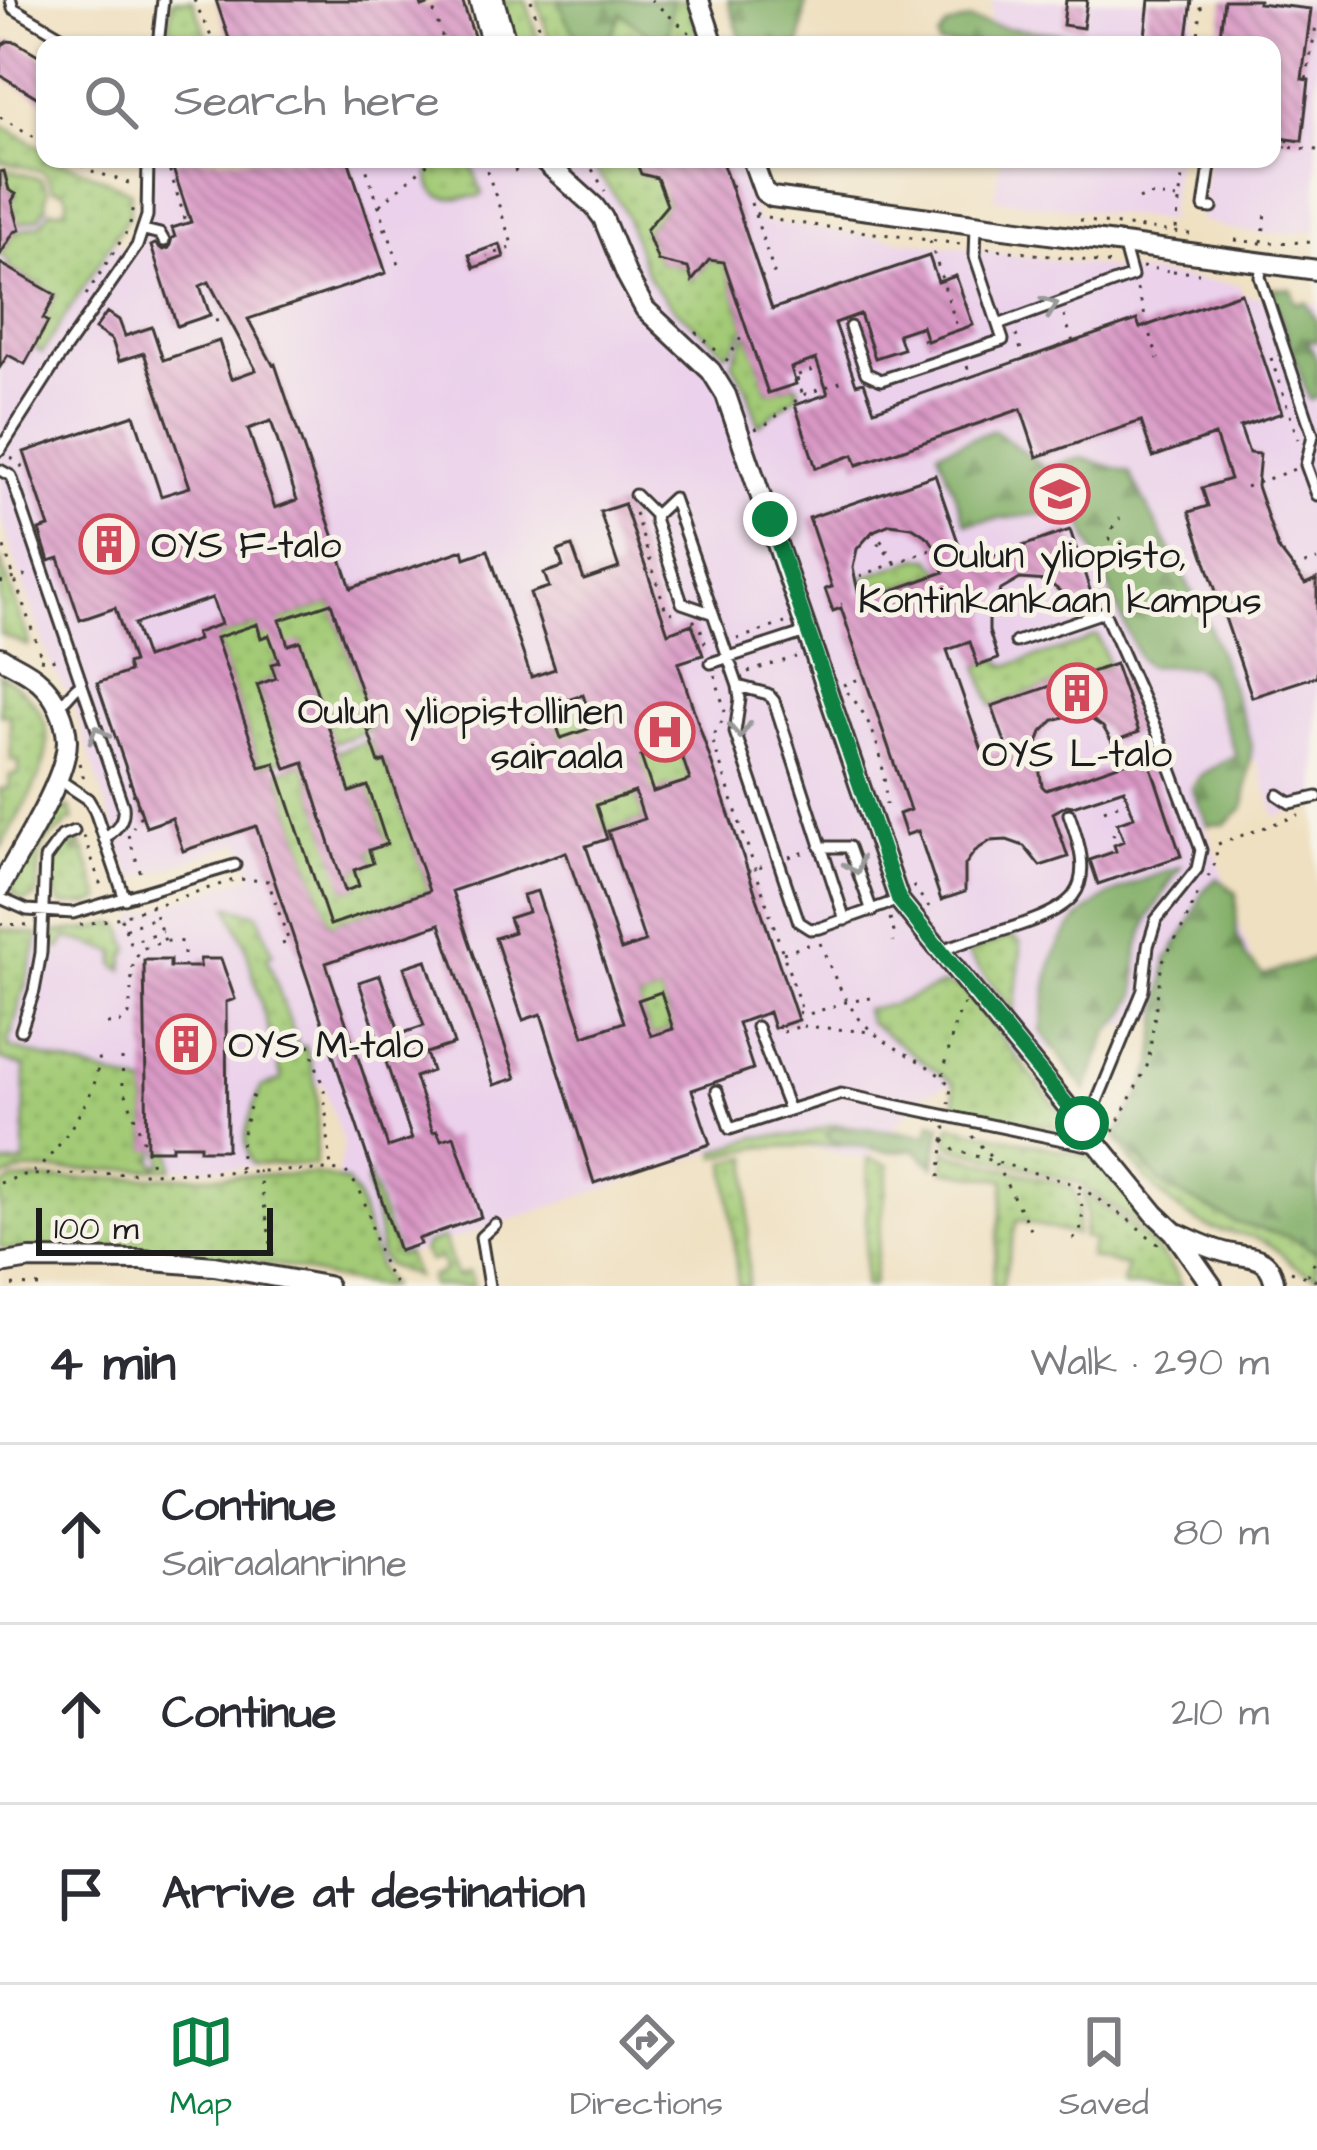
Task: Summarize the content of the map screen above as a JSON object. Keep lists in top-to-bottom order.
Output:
{
  "places": {
    "school or university": ["Oulun yliopisto, Kontinkankaan kampus"],
    "building": ["OYS F-talo", "OYS L-talo", "OYS M-talo"],
    "hospital": ["Oulun yliopistollinen sairaala"]
  },
  "scale_bar": "100 m",
  "page": {
    "search": "Search here",
    "scale": "100 m",
    "heading": ["4 min", "Walk · 290 m"],
    "list": [
      ["Continue", "Sairaalanrinne", "80 m"],
      ["Continue", "210 m"],
      "Arrive at destination"
    ],
    "nav": ["Map", "Directions", "Saved"]
  }
}
